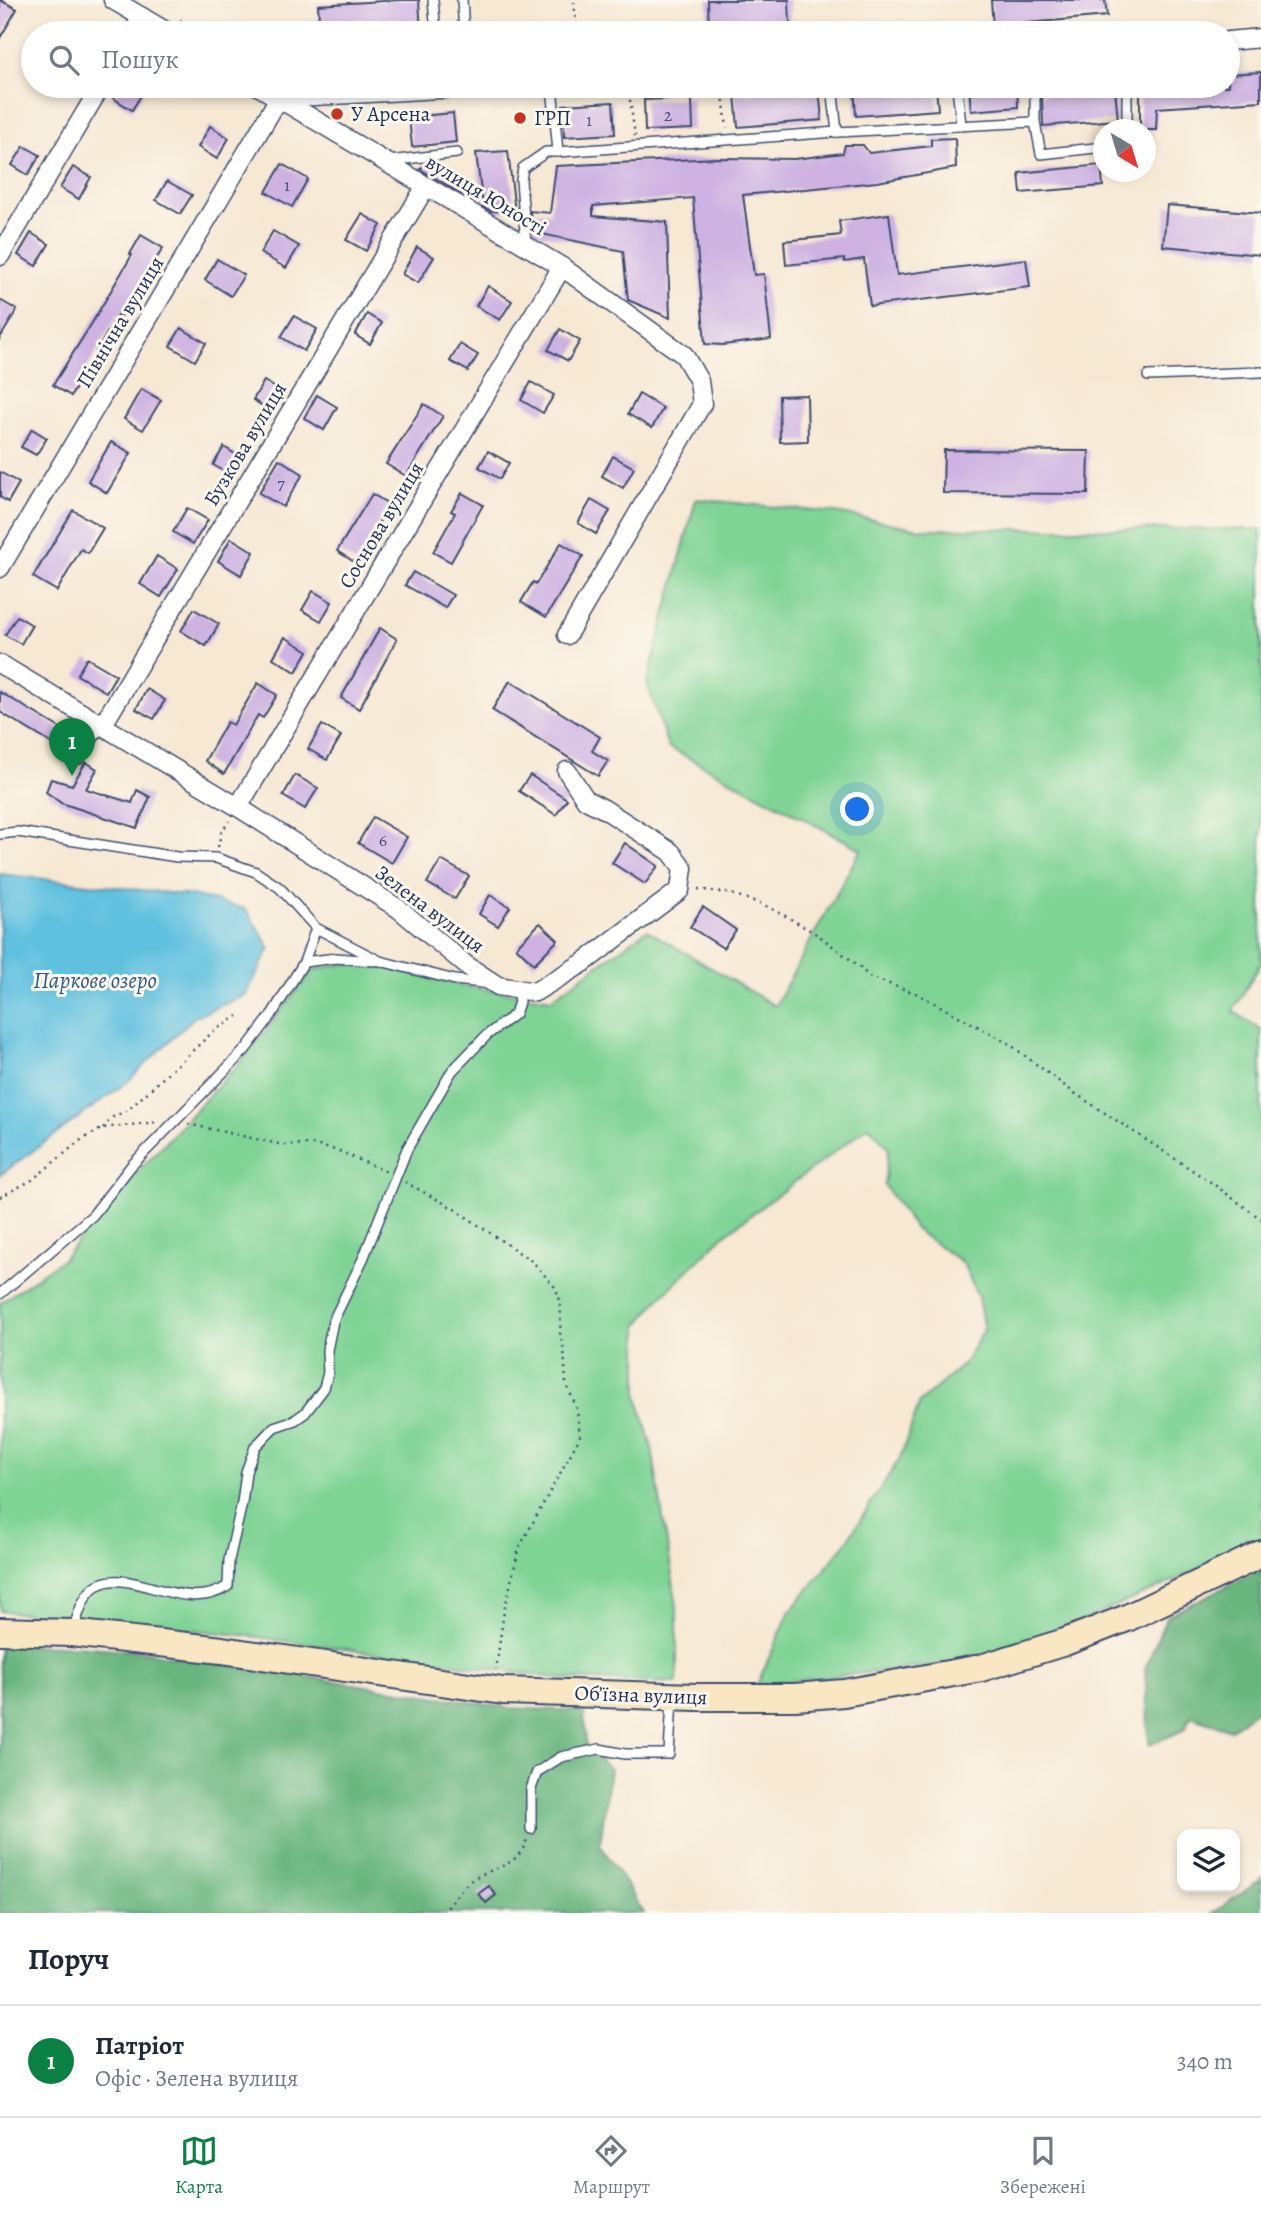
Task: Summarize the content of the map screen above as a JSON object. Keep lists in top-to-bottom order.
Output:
{
  "streets": {
    "main road": ["Об’їзна вулиця"],
    "street": [
      "вулиця Юності",
      "Північна вулиця",
      "Бузкова вулиця",
      "Соснова вулиця",
      "Зелена вулиця"
    ]
  },
  "crossings": [
    ["вулиця Юності", "Бузкова вулиця"],
    ["вулиця Юності", "Соснова вулиця"],
    ["Бузкова вулиця", "Зелена вулиця"],
    ["Соснова вулиця", "Зелена вулиця"]
  ],
  "water": ["Паркове озеро"],
  "places": ["У Арсена", "ГРП"],
  "house_numbers": [
    "2",
    "1",
    "1",
    "7",
    "6"
  ],
  "north": "bottom right",
  "page": {
    "search": "Пошук",
    "pins": "1",
    "heading": "Поруч",
    "list": [
      {
        "mark": "1",
        "name": "Патріот",
        "note": "Офіс · Зелена вулиця",
        "value": "340 m"
      }
    ],
    "nav": ["Карта", "Маршрут", "Збережені"]
  }
}
